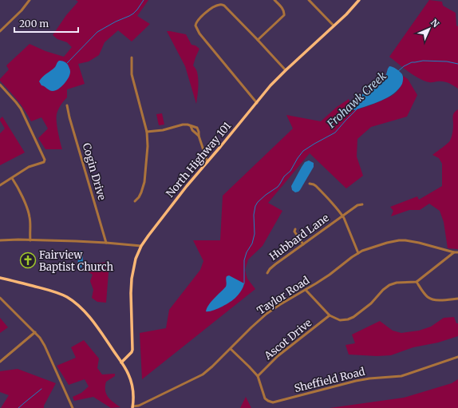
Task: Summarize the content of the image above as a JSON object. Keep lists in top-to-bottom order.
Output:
{
  "streets": {
    "main road": ["North Highway 101"],
    "street": [
      "Cogin Drive",
      "Hubbard Lane",
      "Taylor Road",
      "Ascot Drive",
      "Sheffield Road"
    ]
  },
  "crossings": [
    ["Taylor Road", "Sheffield Road"],
    ["Ascot Drive", "Sheffield Road"]
  ],
  "water": ["Frohawk Creek"],
  "places": {
    "church": ["Fairview Baptist Church"]
  },
  "scale_bar": "200 m",
  "north": "top right"
}
